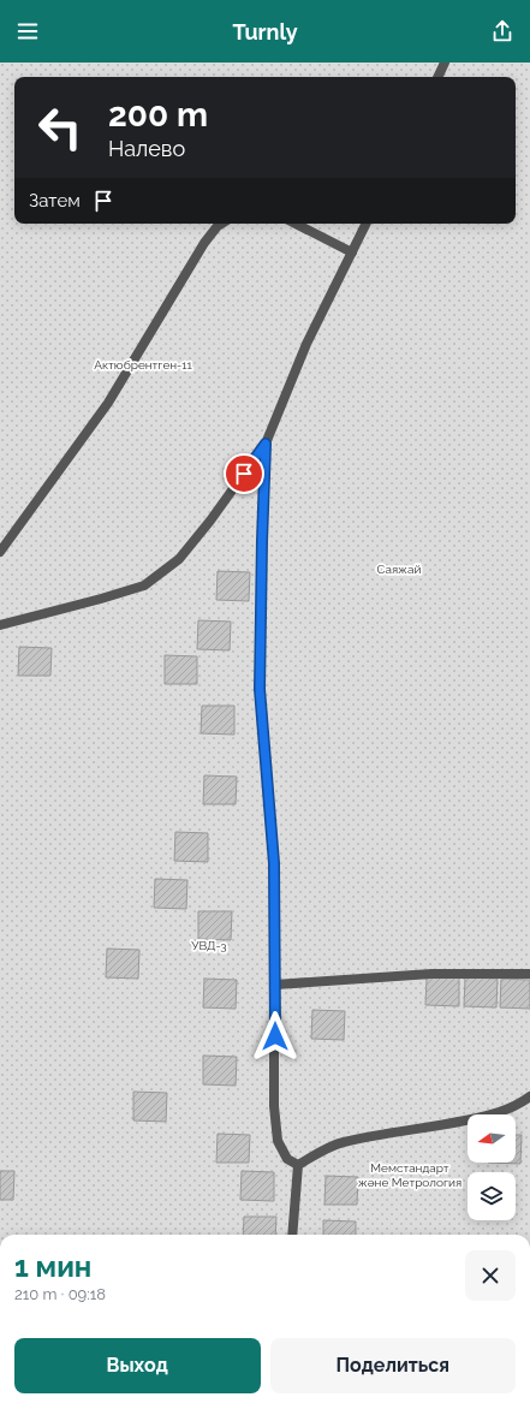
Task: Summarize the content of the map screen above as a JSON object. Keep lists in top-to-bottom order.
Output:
{
  "parks": [
    "Актюбрентген-11",
    "Саяжай",
    "УВД-3",
    "Мемстандарт және Метрология"
  ],
  "north": "left",
  "page": {
    "header": "Turnly",
    "turn": ["200 m", "Налево"],
    "then": "Затем",
    "heading": ["1 мин", "210 m · 09:18"],
    "buttons": ["Выход", "Поделиться"]
  }
}
